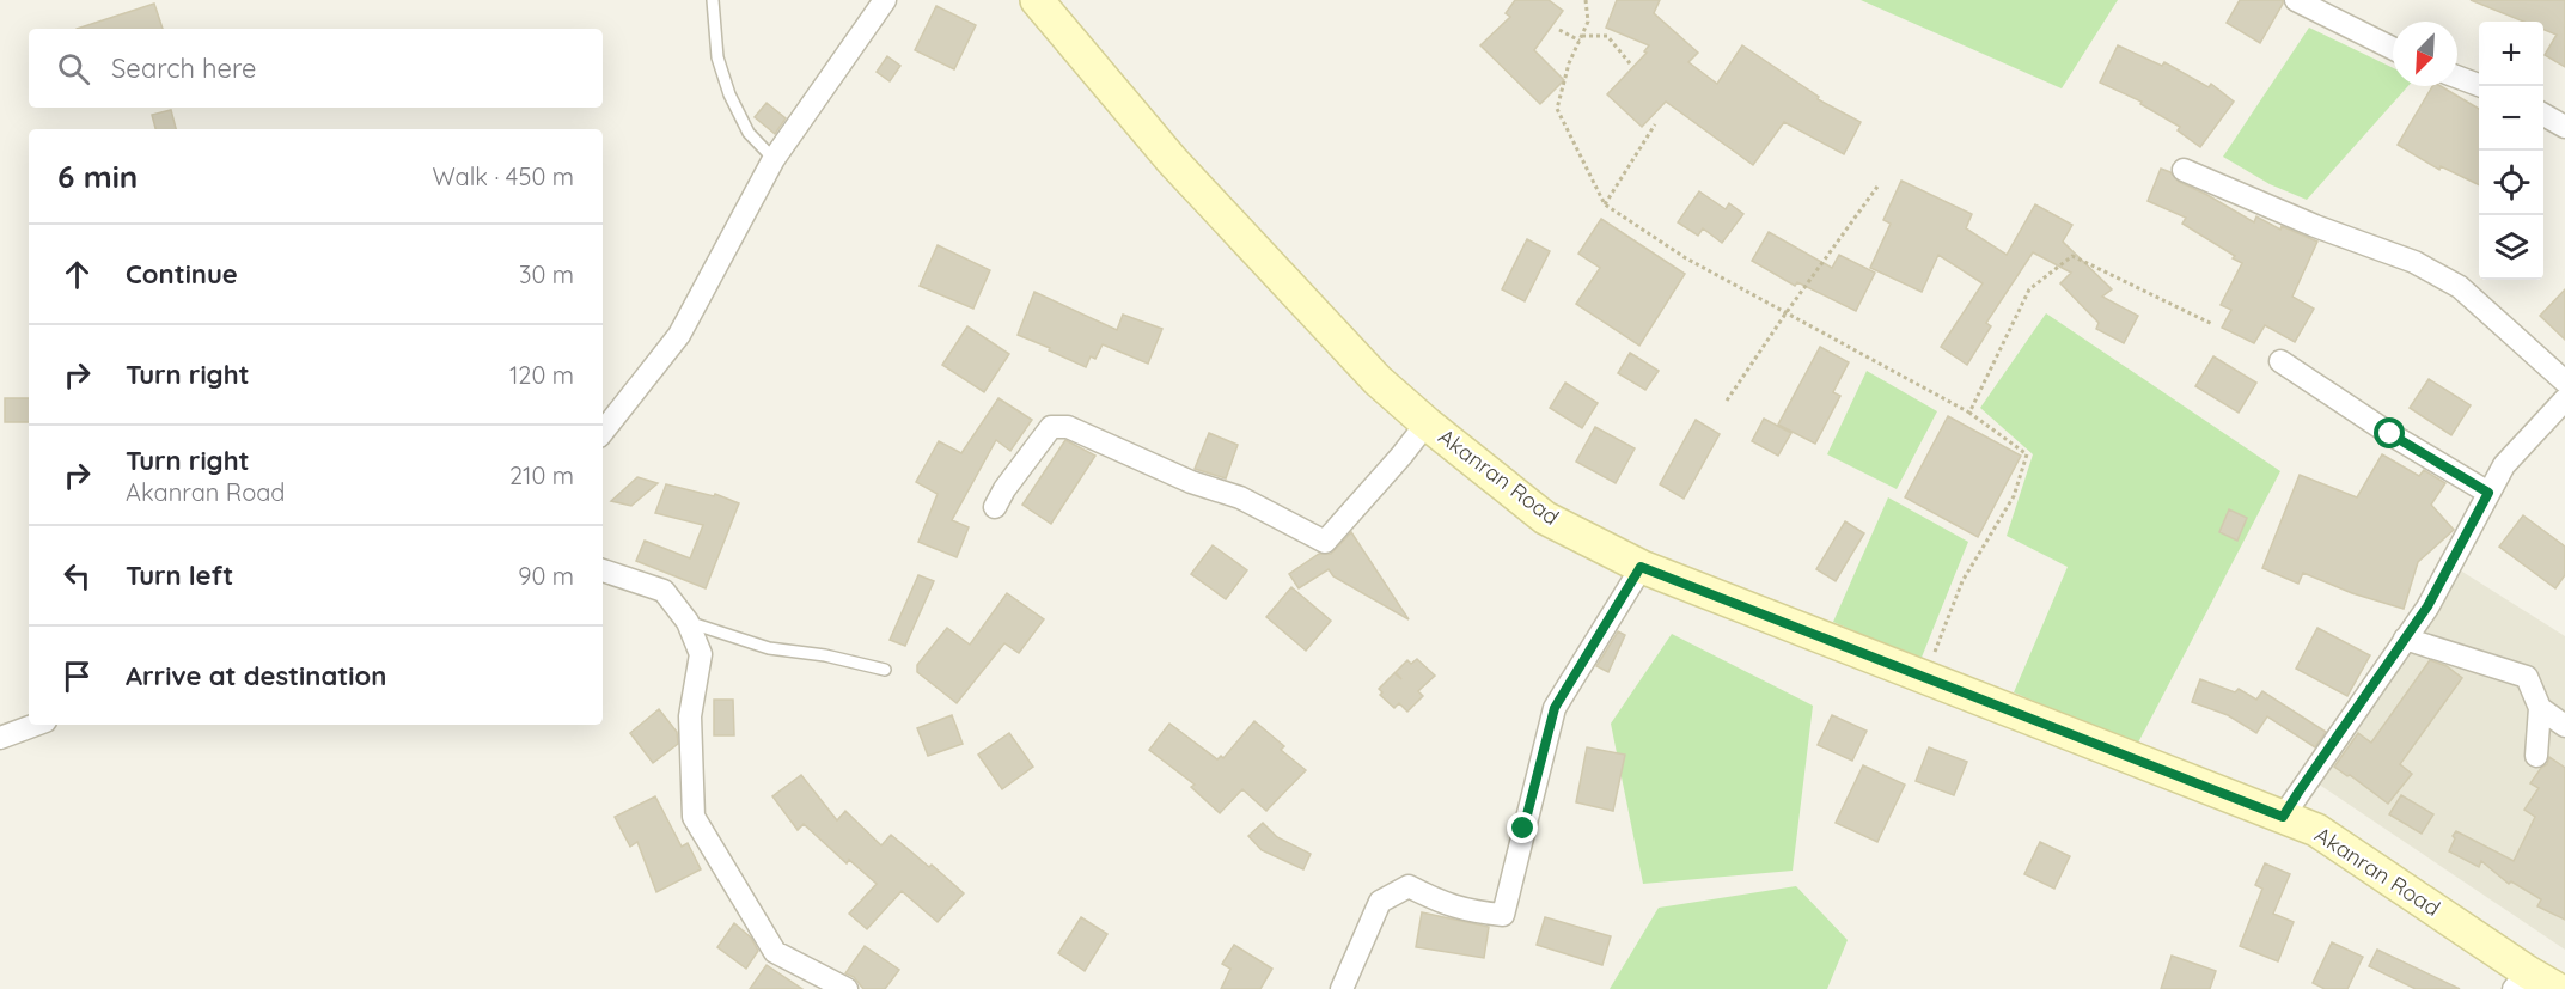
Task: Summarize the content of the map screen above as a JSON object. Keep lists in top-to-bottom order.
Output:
{
  "streets": {
    "main road": ["Akanran Road"]
  },
  "north": "bottom left",
  "page": {
    "map_buttons": ["+", "−"],
    "search": "Search here",
    "heading": ["6 min", "Walk · 450 m"],
    "list": [
      ["Continue", "30 m"],
      ["Turn right", "120 m"],
      ["Turn right", "Akanran Road", "210 m"],
      ["Turn left", "90 m"],
      "Arrive at destination"
    ]
  }
}
